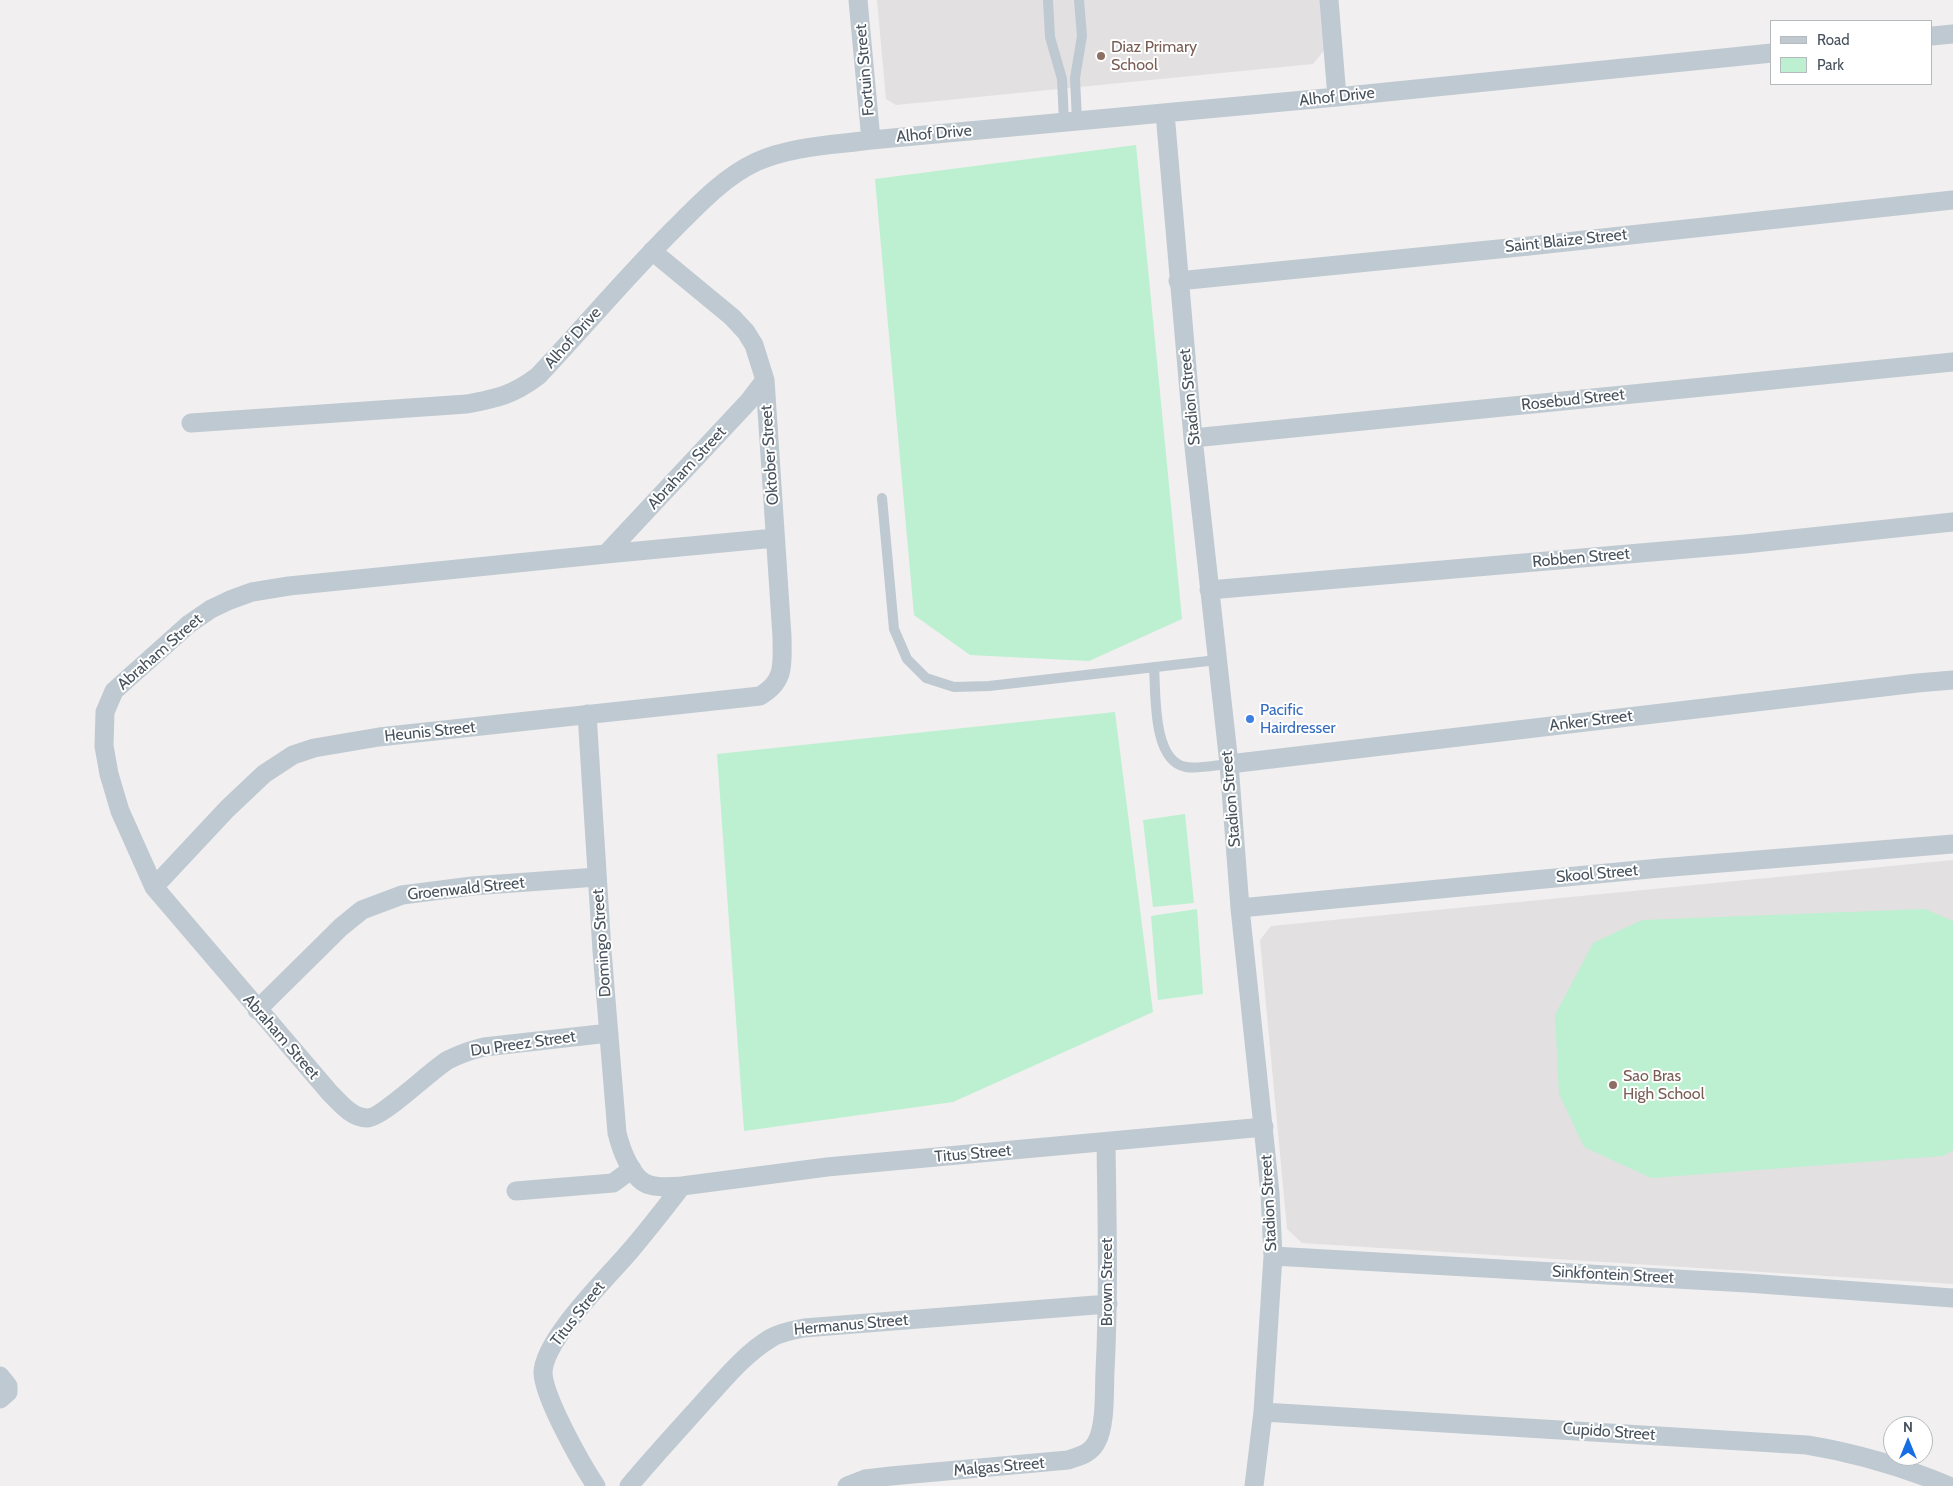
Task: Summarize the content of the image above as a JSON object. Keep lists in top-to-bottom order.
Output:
{
  "streets": {
    "street": [
      "Fortuin Street",
      "Alhof Drive",
      "Saint Blaize Street",
      "Stadion Street",
      "Rosebud Street",
      "Oktober Street",
      "Abraham Street",
      "Robben Street",
      "Anker Street",
      "Heunis Street",
      "Skool Street",
      "Groenwald Street",
      "Domingo Street",
      "Du Preez Street",
      "Titus Street",
      "Sinkfontein Street",
      "Brown Street",
      "Hermanus Street",
      "Cupido Street",
      "Malgas Street"
    ]
  },
  "crossings": [
    ["Fortuin Street", "Alhof Drive"],
    ["Alhof Drive", "Stadion Street"],
    ["Alhof Drive", "Oktober Street"],
    ["Saint Blaize Street", "Stadion Street"],
    ["Stadion Street", "Rosebud Street"],
    ["Stadion Street", "Robben Street"],
    ["Stadion Street", "Anker Street"],
    ["Stadion Street", "Skool Street"],
    ["Stadion Street", "Titus Street"],
    ["Stadion Street", "Sinkfontein Street"],
    ["Stadion Street", "Cupido Street"],
    ["Oktober Street", "Abraham Street"],
    ["Oktober Street", "Heunis Street"],
    ["Abraham Street", "Heunis Street"],
    ["Abraham Street", "Groenwald Street"],
    ["Abraham Street", "Du Preez Street"],
    ["Heunis Street", "Domingo Street"],
    ["Groenwald Street", "Domingo Street"],
    ["Domingo Street", "Du Preez Street"],
    ["Domingo Street", "Titus Street"],
    ["Titus Street", "Brown Street"],
    ["Brown Street", "Hermanus Street"],
    ["Brown Street", "Malgas Street"]
  ],
  "places": ["Diaz Primary School", "Pacific Hairdresser", "Sao Bras High School"],
  "legend": ["Road", "Park"],
  "north": "top"
}
